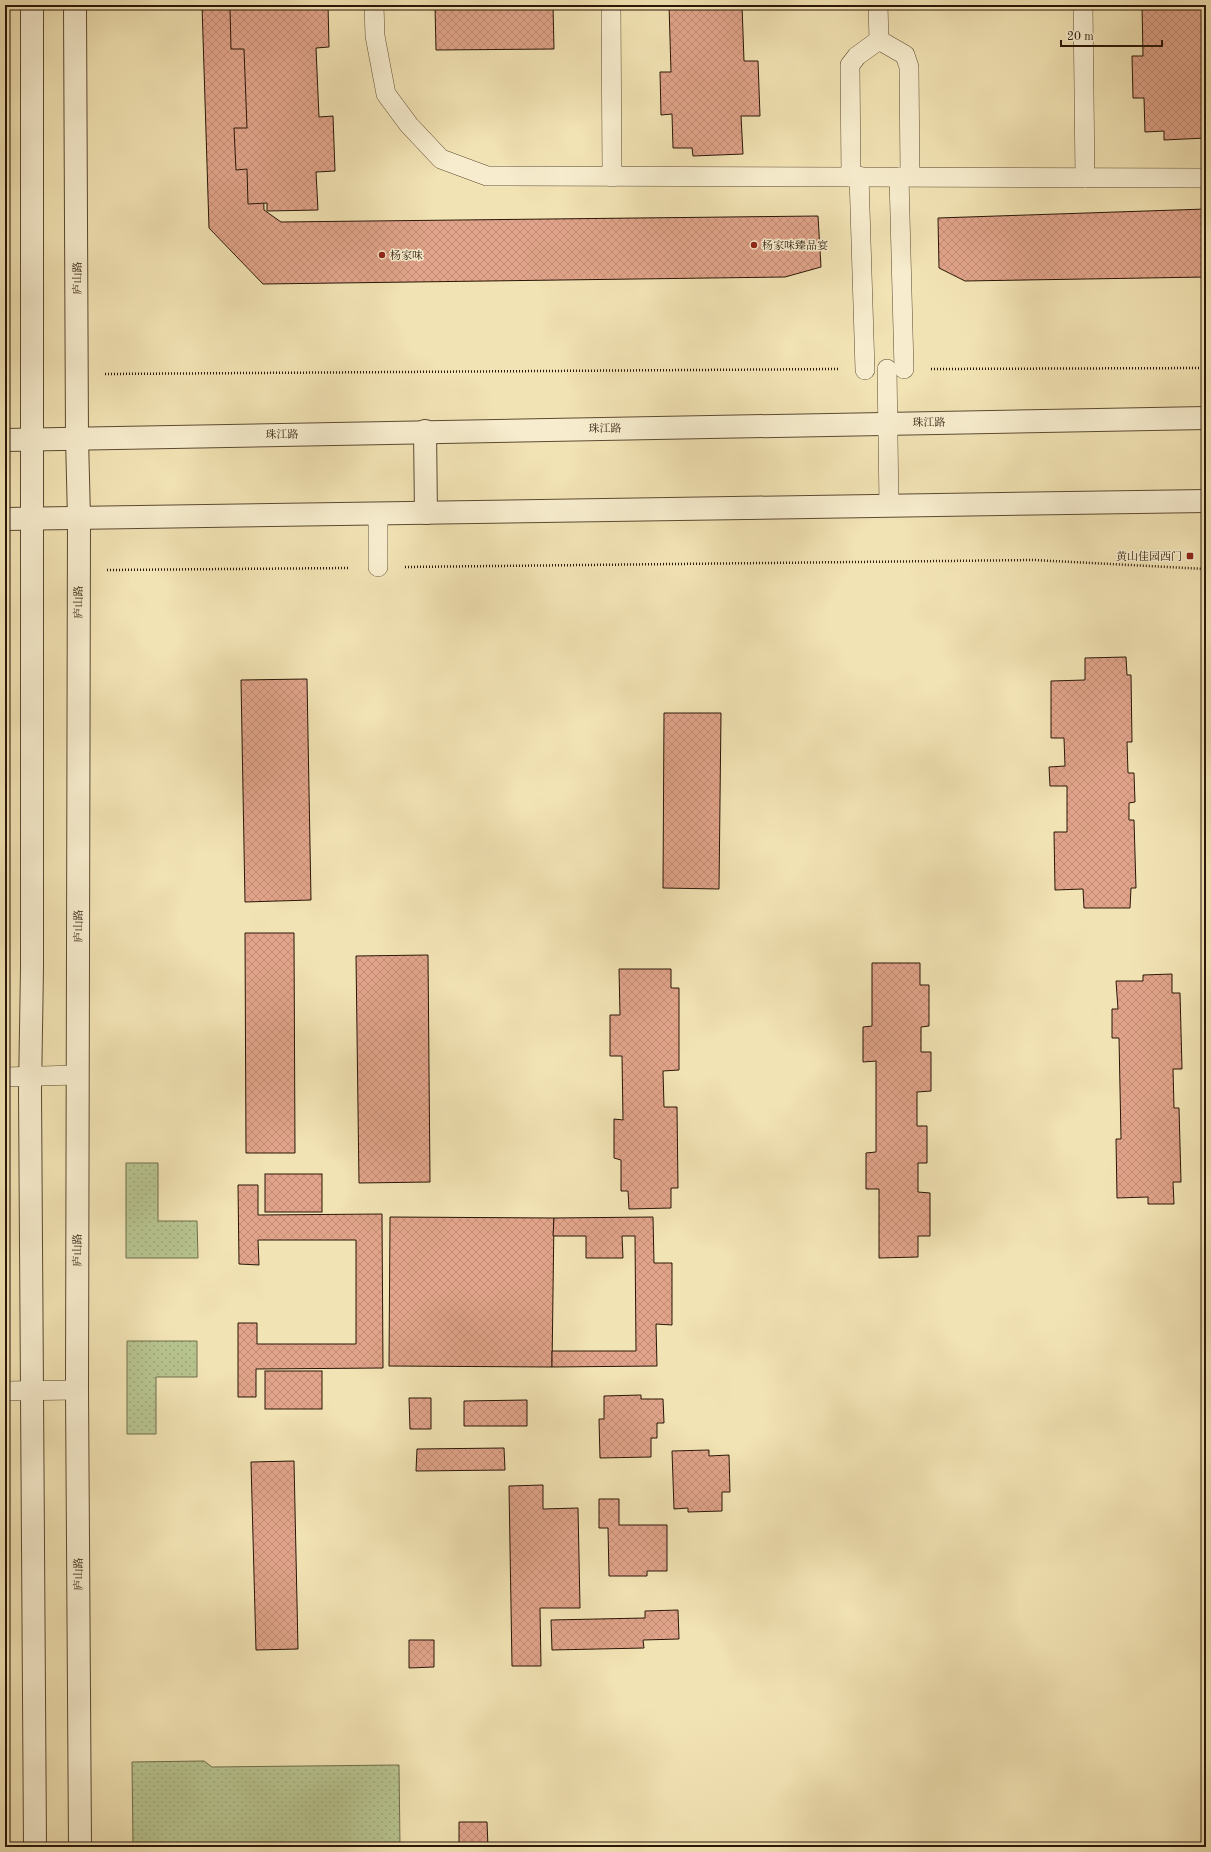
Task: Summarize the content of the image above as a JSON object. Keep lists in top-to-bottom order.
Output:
{
  "streets": {
    "street": ["庐山路", "珠江路"]
  },
  "crossings": [
    ["庐山路", "珠江路"]
  ],
  "places": {
    "other": ["杨家味臻品宴", "杨家味"],
    "transit": ["黄山佳园西门"]
  },
  "scale_bar": "20 m"
}
